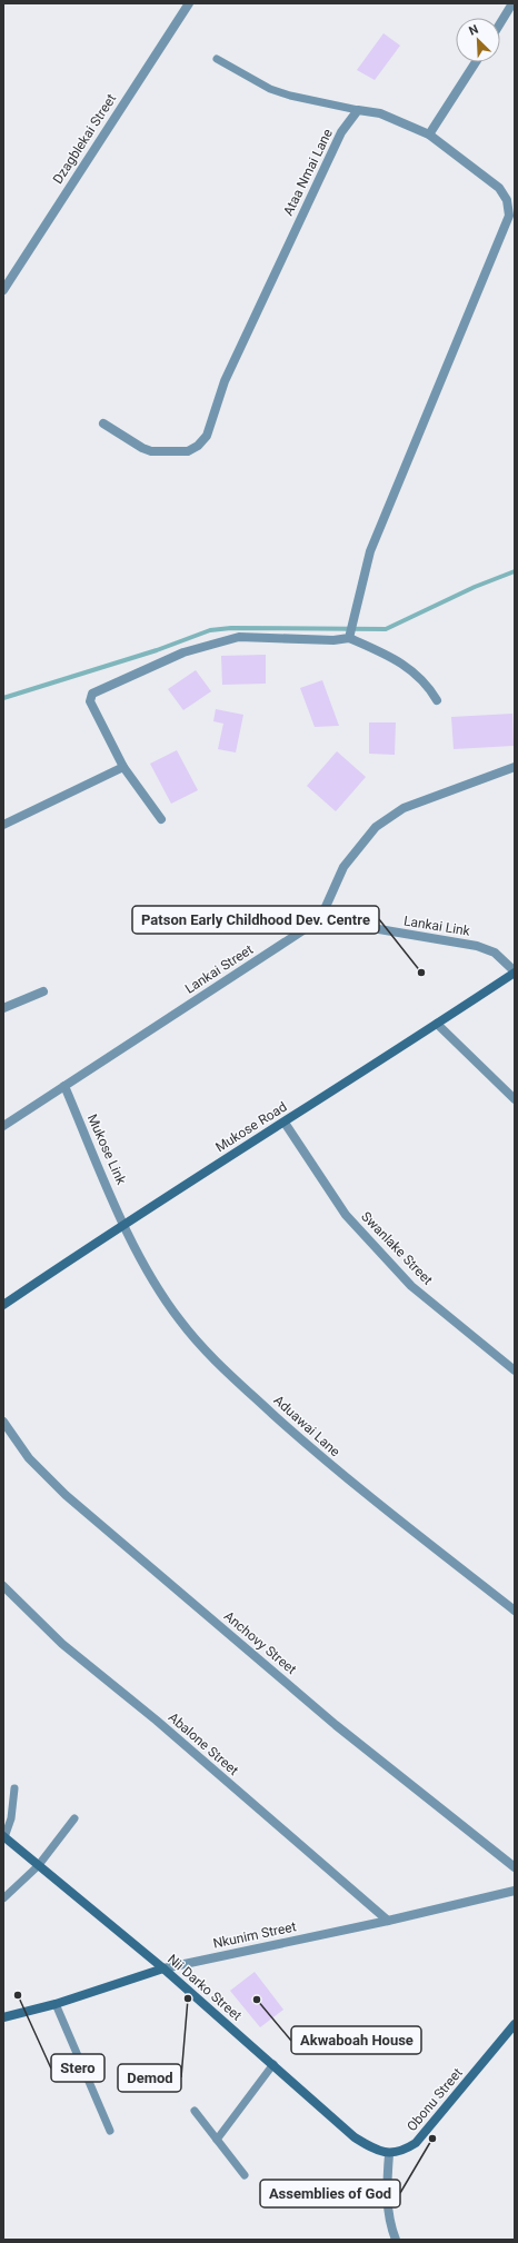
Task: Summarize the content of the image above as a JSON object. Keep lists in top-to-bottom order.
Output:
{
  "streets": {
    "street": [
      "Dzagblekai Street",
      "Ataa Nmai Lane",
      "Lankai Link",
      "Lankai Street",
      "Mukose Road",
      "Mukose Link",
      "Swanlake Street",
      "Aduawai Lane",
      "Anchovy Street",
      "Abalone Street",
      "Nkunim Street",
      "Nii Darko Street",
      "Obonu Street"
    ]
  },
  "crossings": [
    ["Lankai Link", "Lankai Street"],
    ["Lankai Link", "Mukose Road"],
    ["Lankai Street", "Mukose Link"],
    ["Mukose Road", "Mukose Link"],
    ["Mukose Road", "Swanlake Street"],
    ["Mukose Road", "Aduawai Lane"],
    ["Mukose Link", "Aduawai Lane"],
    ["Abalone Street", "Nkunim Street"],
    ["Nkunim Street", "Nii Darko Street"],
    ["Nii Darko Street", "Obonu Street"]
  ],
  "places": [
    "Patson Early Childhood Dev. Centre",
    "Stero",
    "Demod",
    "Akwaboah House",
    "Assemblies of God"
  ],
  "north": "top left"
}
